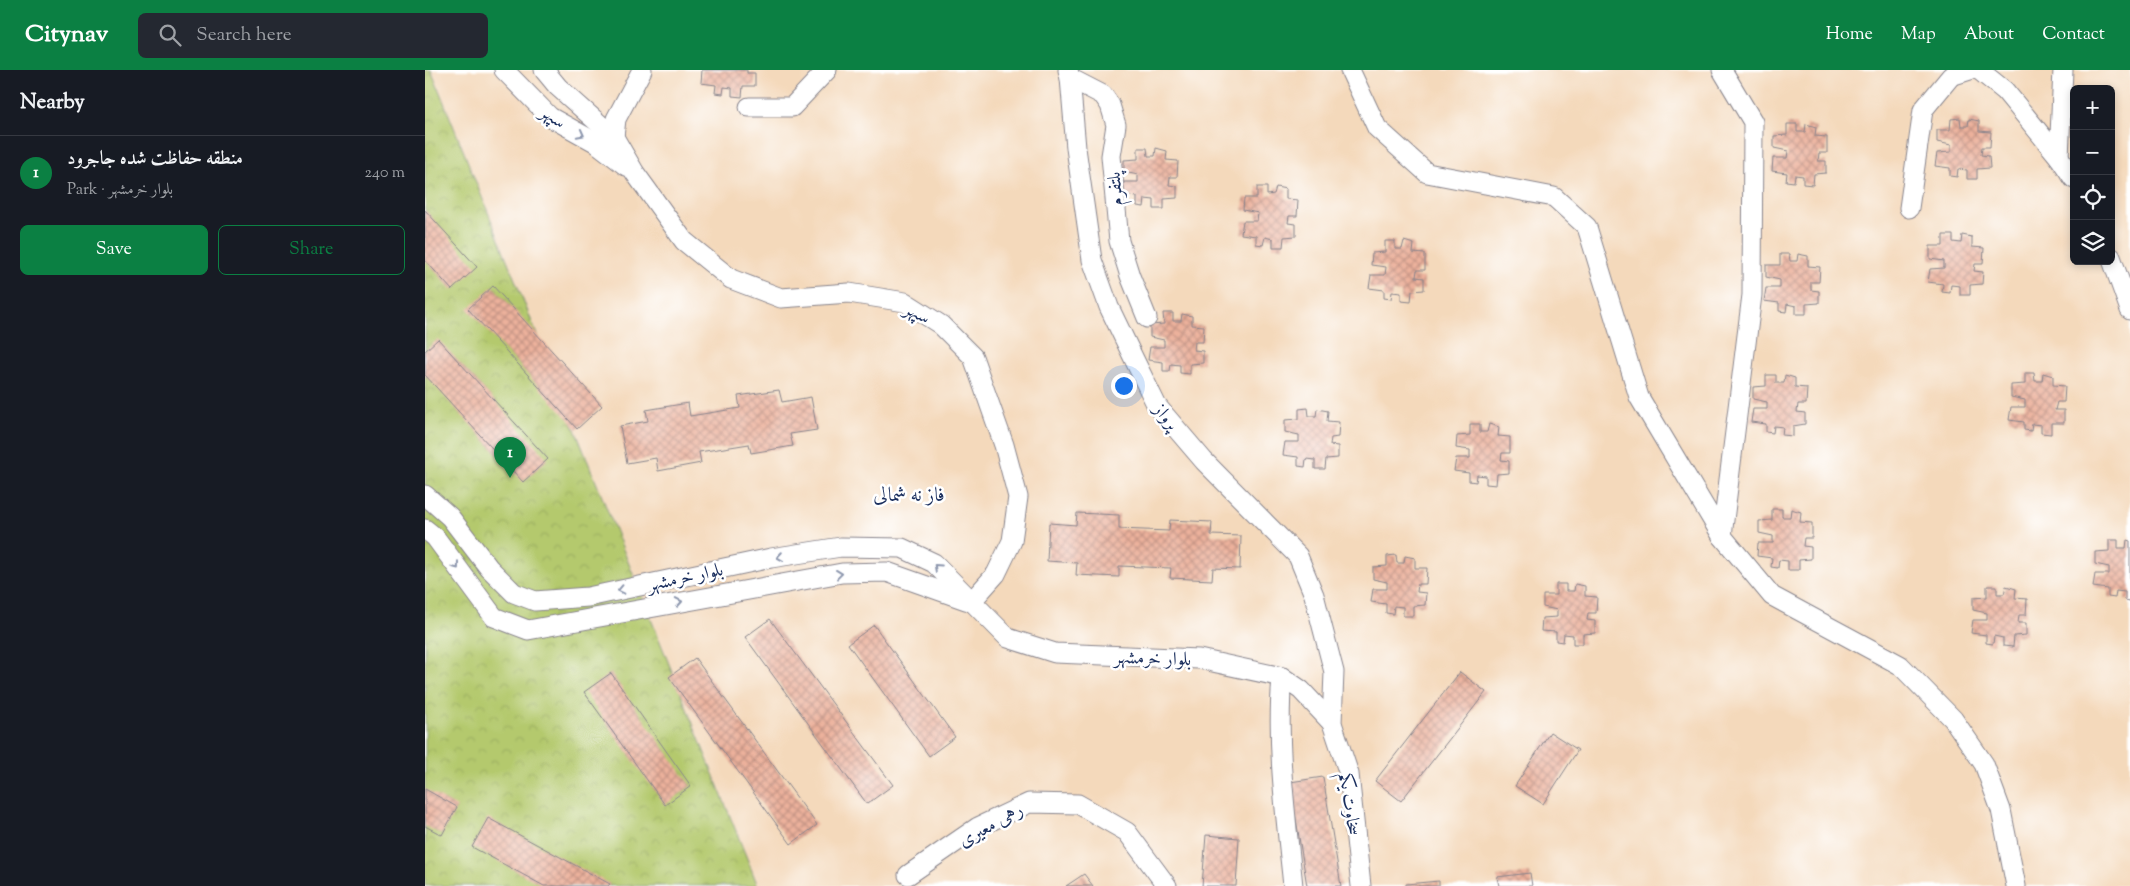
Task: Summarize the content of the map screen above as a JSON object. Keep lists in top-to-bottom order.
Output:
{
  "streets": {
    "street": [
      "سپهر",
      "پلتفرم",
      "پرواز",
      "بلوار خرمشهر",
      "سخاوت یکم",
      "رهی معیری"
    ]
  },
  "crossings": [
    ["سپهر", "بلوار خرمشهر"],
    ["پلتفرم", "پرواز"],
    ["پرواز", "بلوار خرمشهر"],
    ["پرواز", "سخاوت یکم"],
    ["بلوار خرمشهر", "سخاوت یکم"]
  ],
  "districts": ["فاز نه شمالی"],
  "page": {
    "header": "Citynav",
    "search": "Search here",
    "nav": [
      "Home",
      "Map",
      "About",
      "Contact"
    ],
    "heading": "Nearby",
    "map_buttons": ["+", "−"],
    "list": [
      {
        "mark": "1",
        "name": "منطقه حفاظت شده جاجرود",
        "note": "Park · بلوار خرمشهر",
        "value": "240 m"
      }
    ],
    "buttons": ["Save", "Share"],
    "pins": "1"
  }
}
